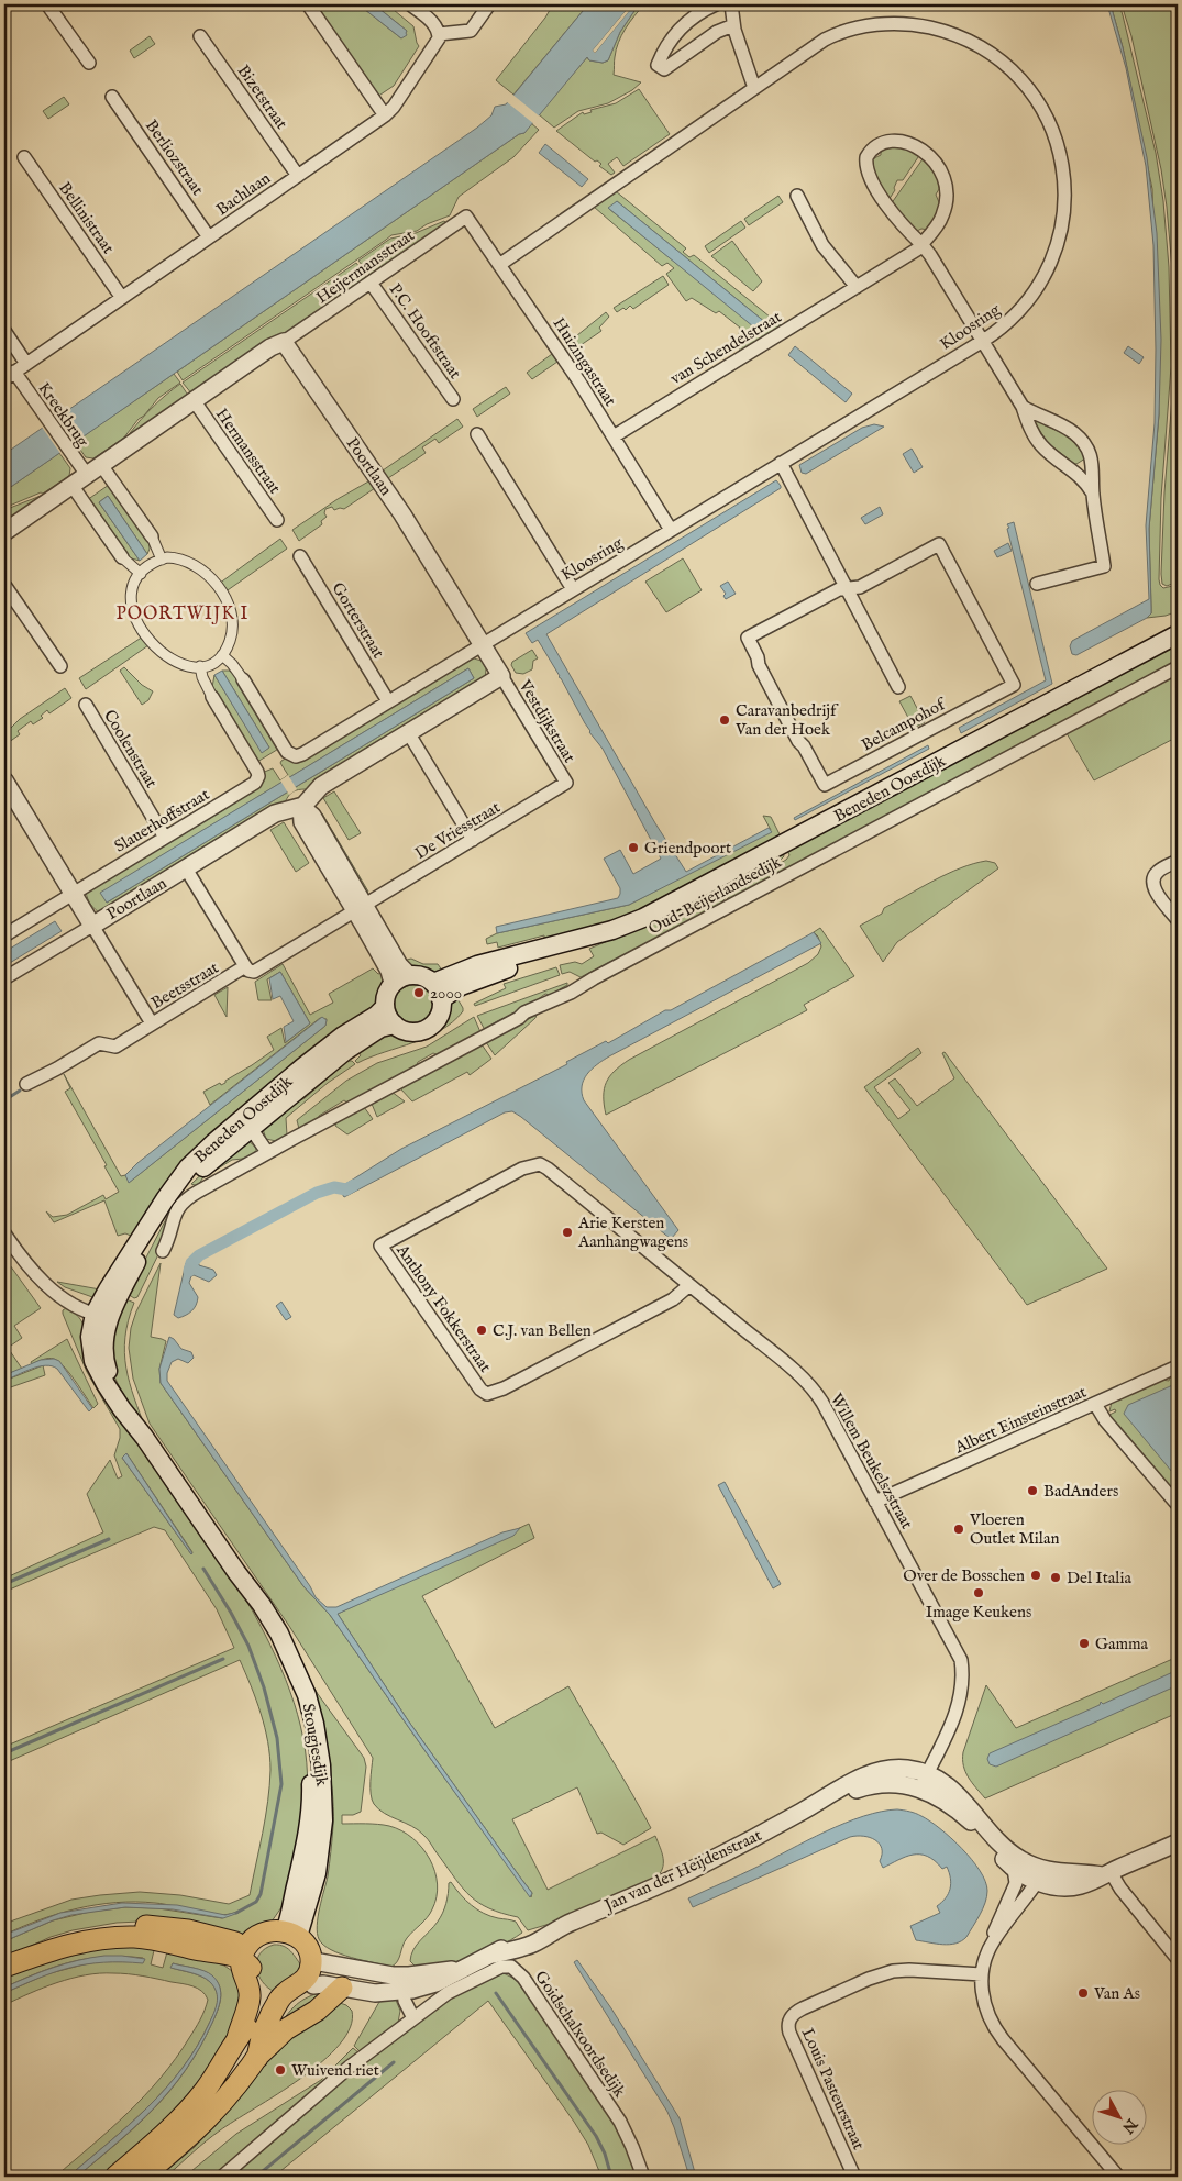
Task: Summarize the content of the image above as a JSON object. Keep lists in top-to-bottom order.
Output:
{
  "streets": {
    "main road": ["Beneden Oostdijk", "Stougjesdijk"],
    "street": [
      "Bizetstraat",
      "Berliozstraat",
      "Bachlaan",
      "Bellinistraat",
      "Heijermansstraat",
      "Kloosring",
      "P.C. Hooftstraat",
      "van Schendelstraat",
      "Huizingastraat",
      "Kreekbrug",
      "Hermansstraat",
      "Poortlaan",
      "Gorterstraat",
      "Vestdijkstraat",
      "Belcampohof",
      "Coolenstraat",
      "Slauerhoffstraat",
      "De Vriesstraat",
      "Oud-Beijerlandsedijk",
      "Beetsstraat",
      "Anthony Fokkerstraat",
      "Albert Einsteinstraat",
      "Willem Beukelszstraat",
      "Jan van der Heijdenstraat",
      "Goidschalxoordsedijk",
      "Louis Pasteurstraat"
    ]
  },
  "crossings": [
    ["Bizetstraat", "Bachlaan"],
    ["Berliozstraat", "Bachlaan"],
    ["Bachlaan", "Bellinistraat"],
    ["Bachlaan", "Kreekbrug"],
    ["Heijermansstraat", "P.C. Hooftstraat"],
    ["Heijermansstraat", "Huizingastraat"],
    ["Heijermansstraat", "Poortlaan"],
    ["Kloosring", "Huizingastraat"],
    ["Kloosring", "Poortlaan"],
    ["van Schendelstraat", "Huizingastraat"],
    ["Poortlaan", "Vestdijkstraat"],
    ["Poortlaan", "Slauerhoffstraat"],
    ["Vestdijkstraat", "De Vriesstraat"],
    ["Coolenstraat", "Slauerhoffstraat"],
    ["Beneden Oostdijk", "Stougjesdijk"],
    ["De Vriesstraat", "Beetsstraat"],
    ["Anthony Fokkerstraat", "Willem Beukelszstraat"],
    ["Albert Einsteinstraat", "Willem Beukelszstraat"],
    ["Willem Beukelszstraat", "Jan van der Heijdenstraat"],
    ["Stougjesdijk", "Jan van der Heijdenstraat"]
  ],
  "districts": ["POORTWIJK I"],
  "places": [
    "Caravanbedrijf Van der Hoek",
    "Griendpoort",
    "2000",
    "Arie Kersten Aanhangwagens",
    "C.J. van Bellen",
    "BadAnders",
    "Vloeren Outlet Milan",
    "Over de Bosschen",
    "Del Italia",
    "Image Keukens",
    "Gamma",
    "Van As",
    "Wuivend riet"
  ],
  "north": "bottom right"
}
